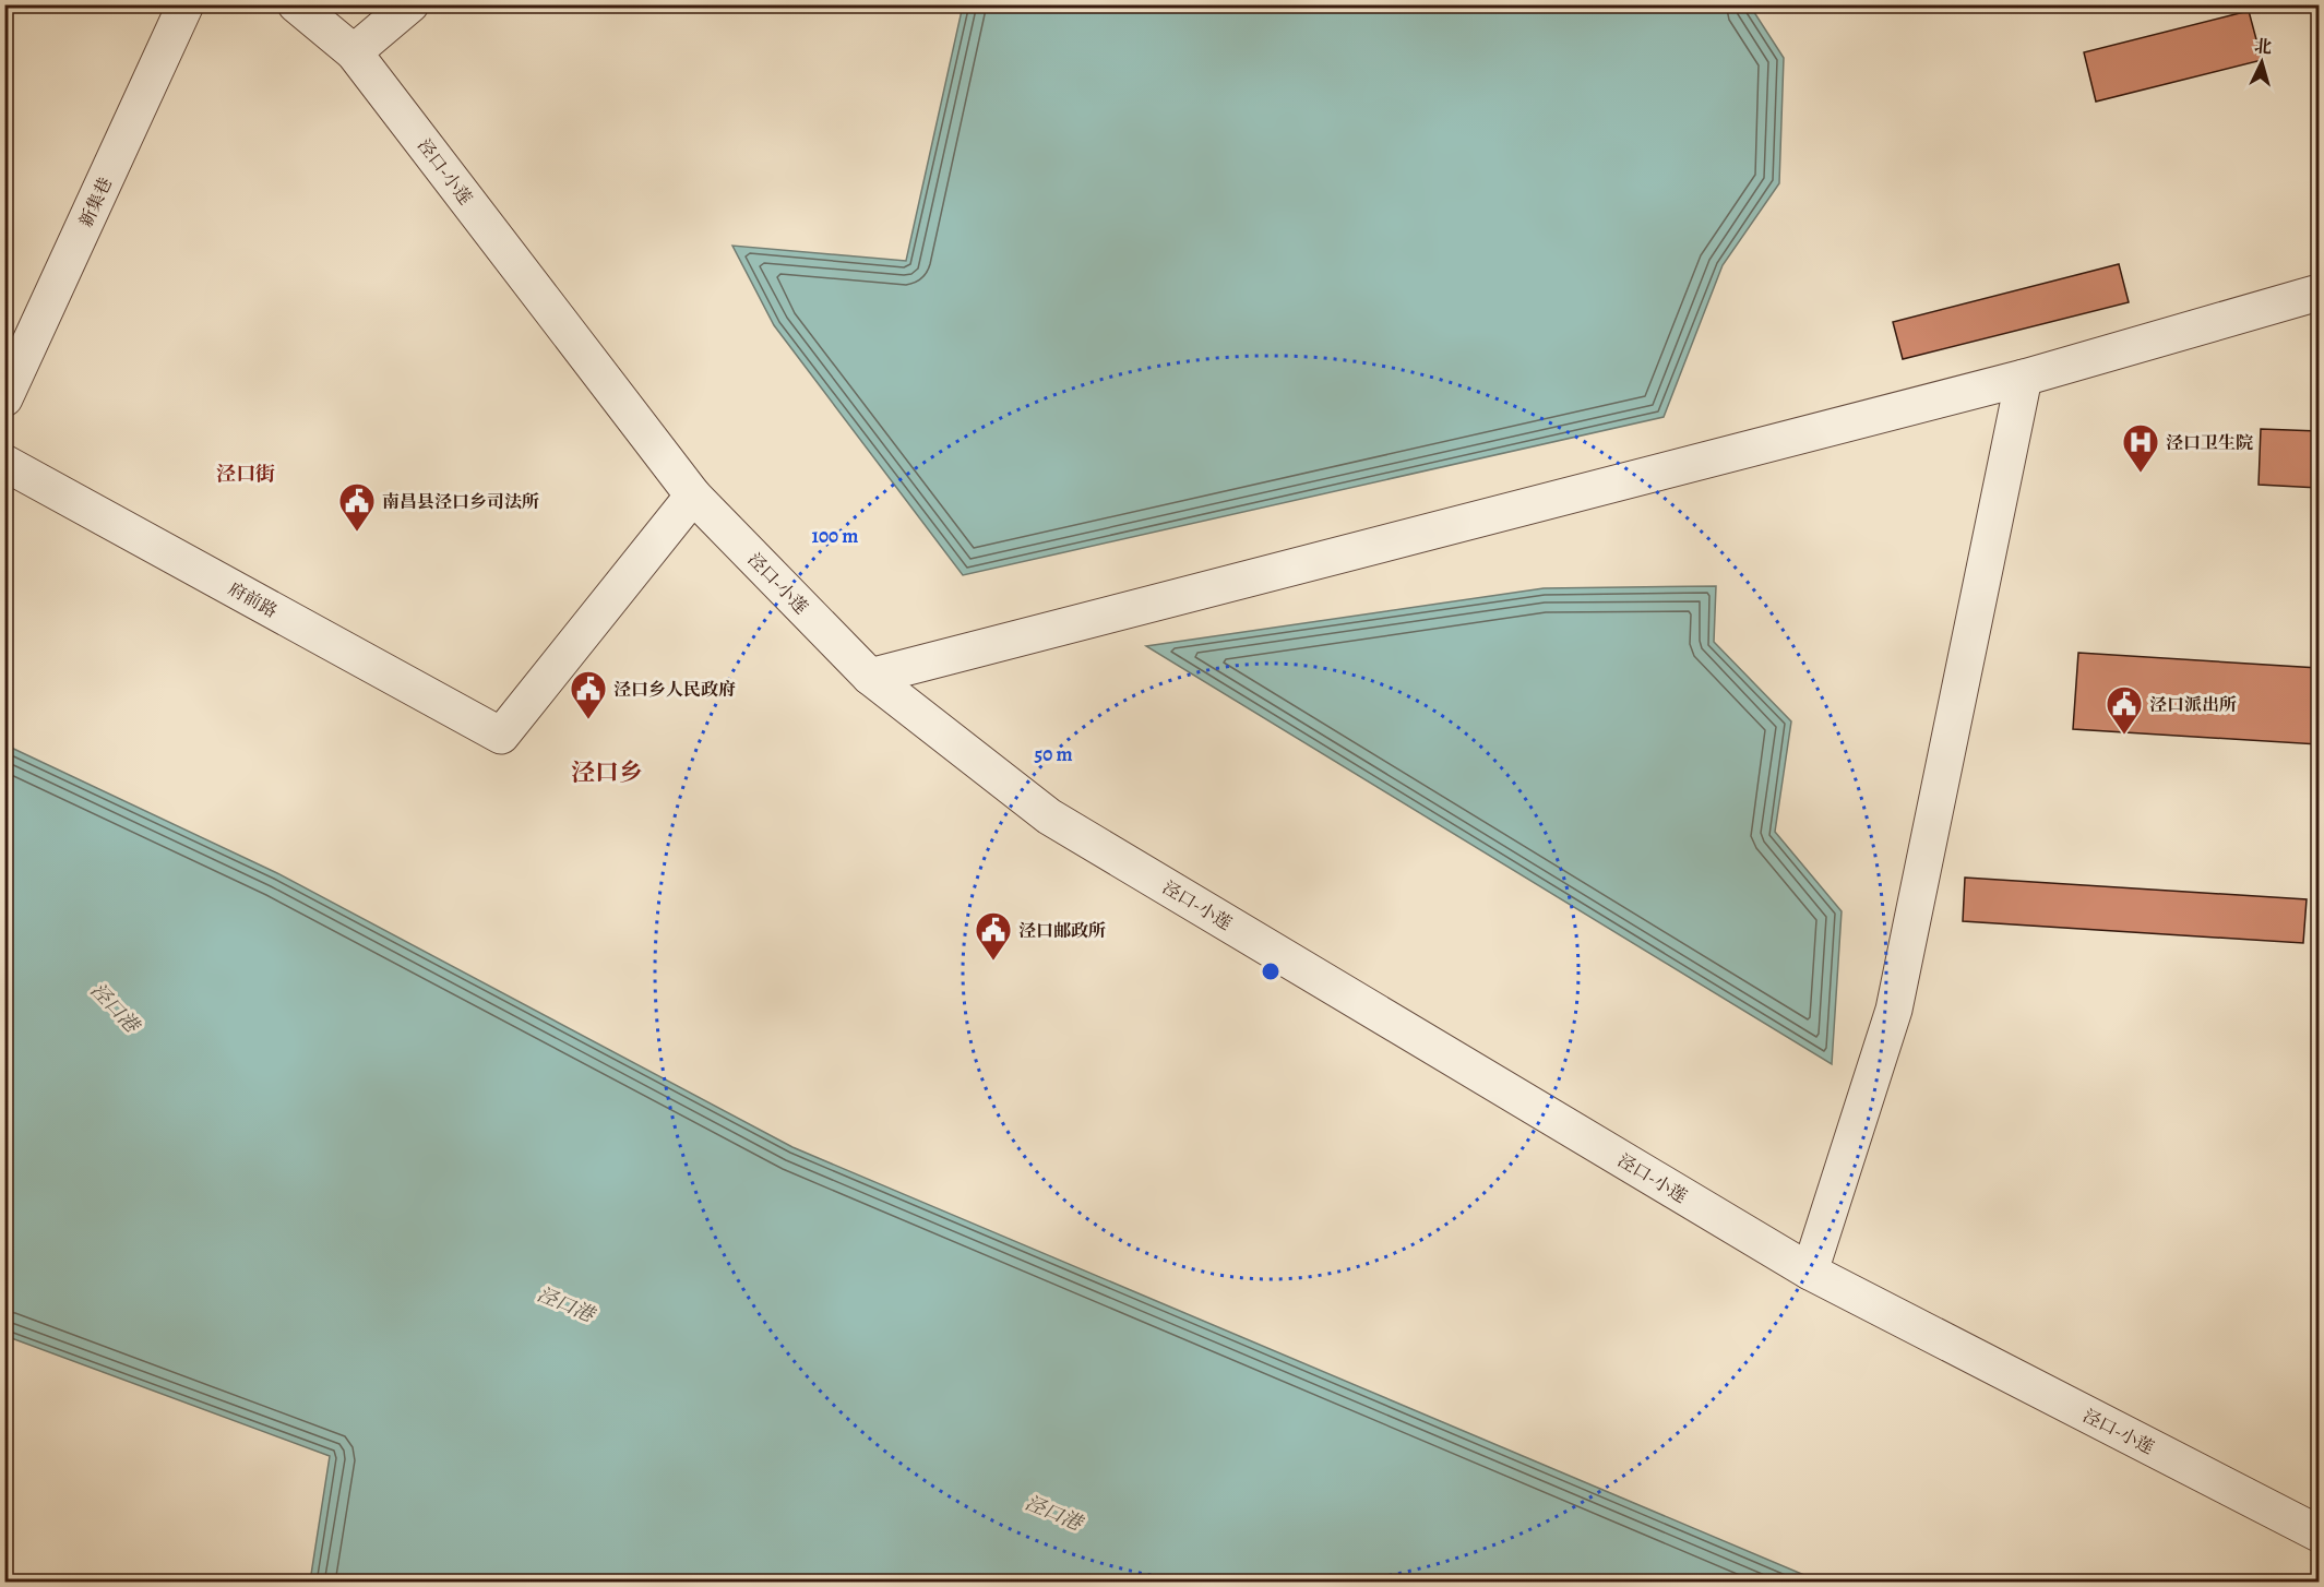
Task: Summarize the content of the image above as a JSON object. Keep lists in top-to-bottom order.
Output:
{
  "streets": {
    "street": ["泾口-小莲", "新集巷", "府前路"]
  },
  "crossings": [
    ["泾口-小莲", "府前路"]
  ],
  "districts": ["泾口街", "泾口乡"],
  "water": ["泾口港"],
  "places": {
    "hospital": ["泾口卫生院"],
    "public building": [
      "南昌县泾口乡司法所",
      "泾口乡人民政府",
      "泾口派出所",
      "泾口邮政所"
    ]
  },
  "north": "top",
  "rings": ["100 m", "50 m"]
}
